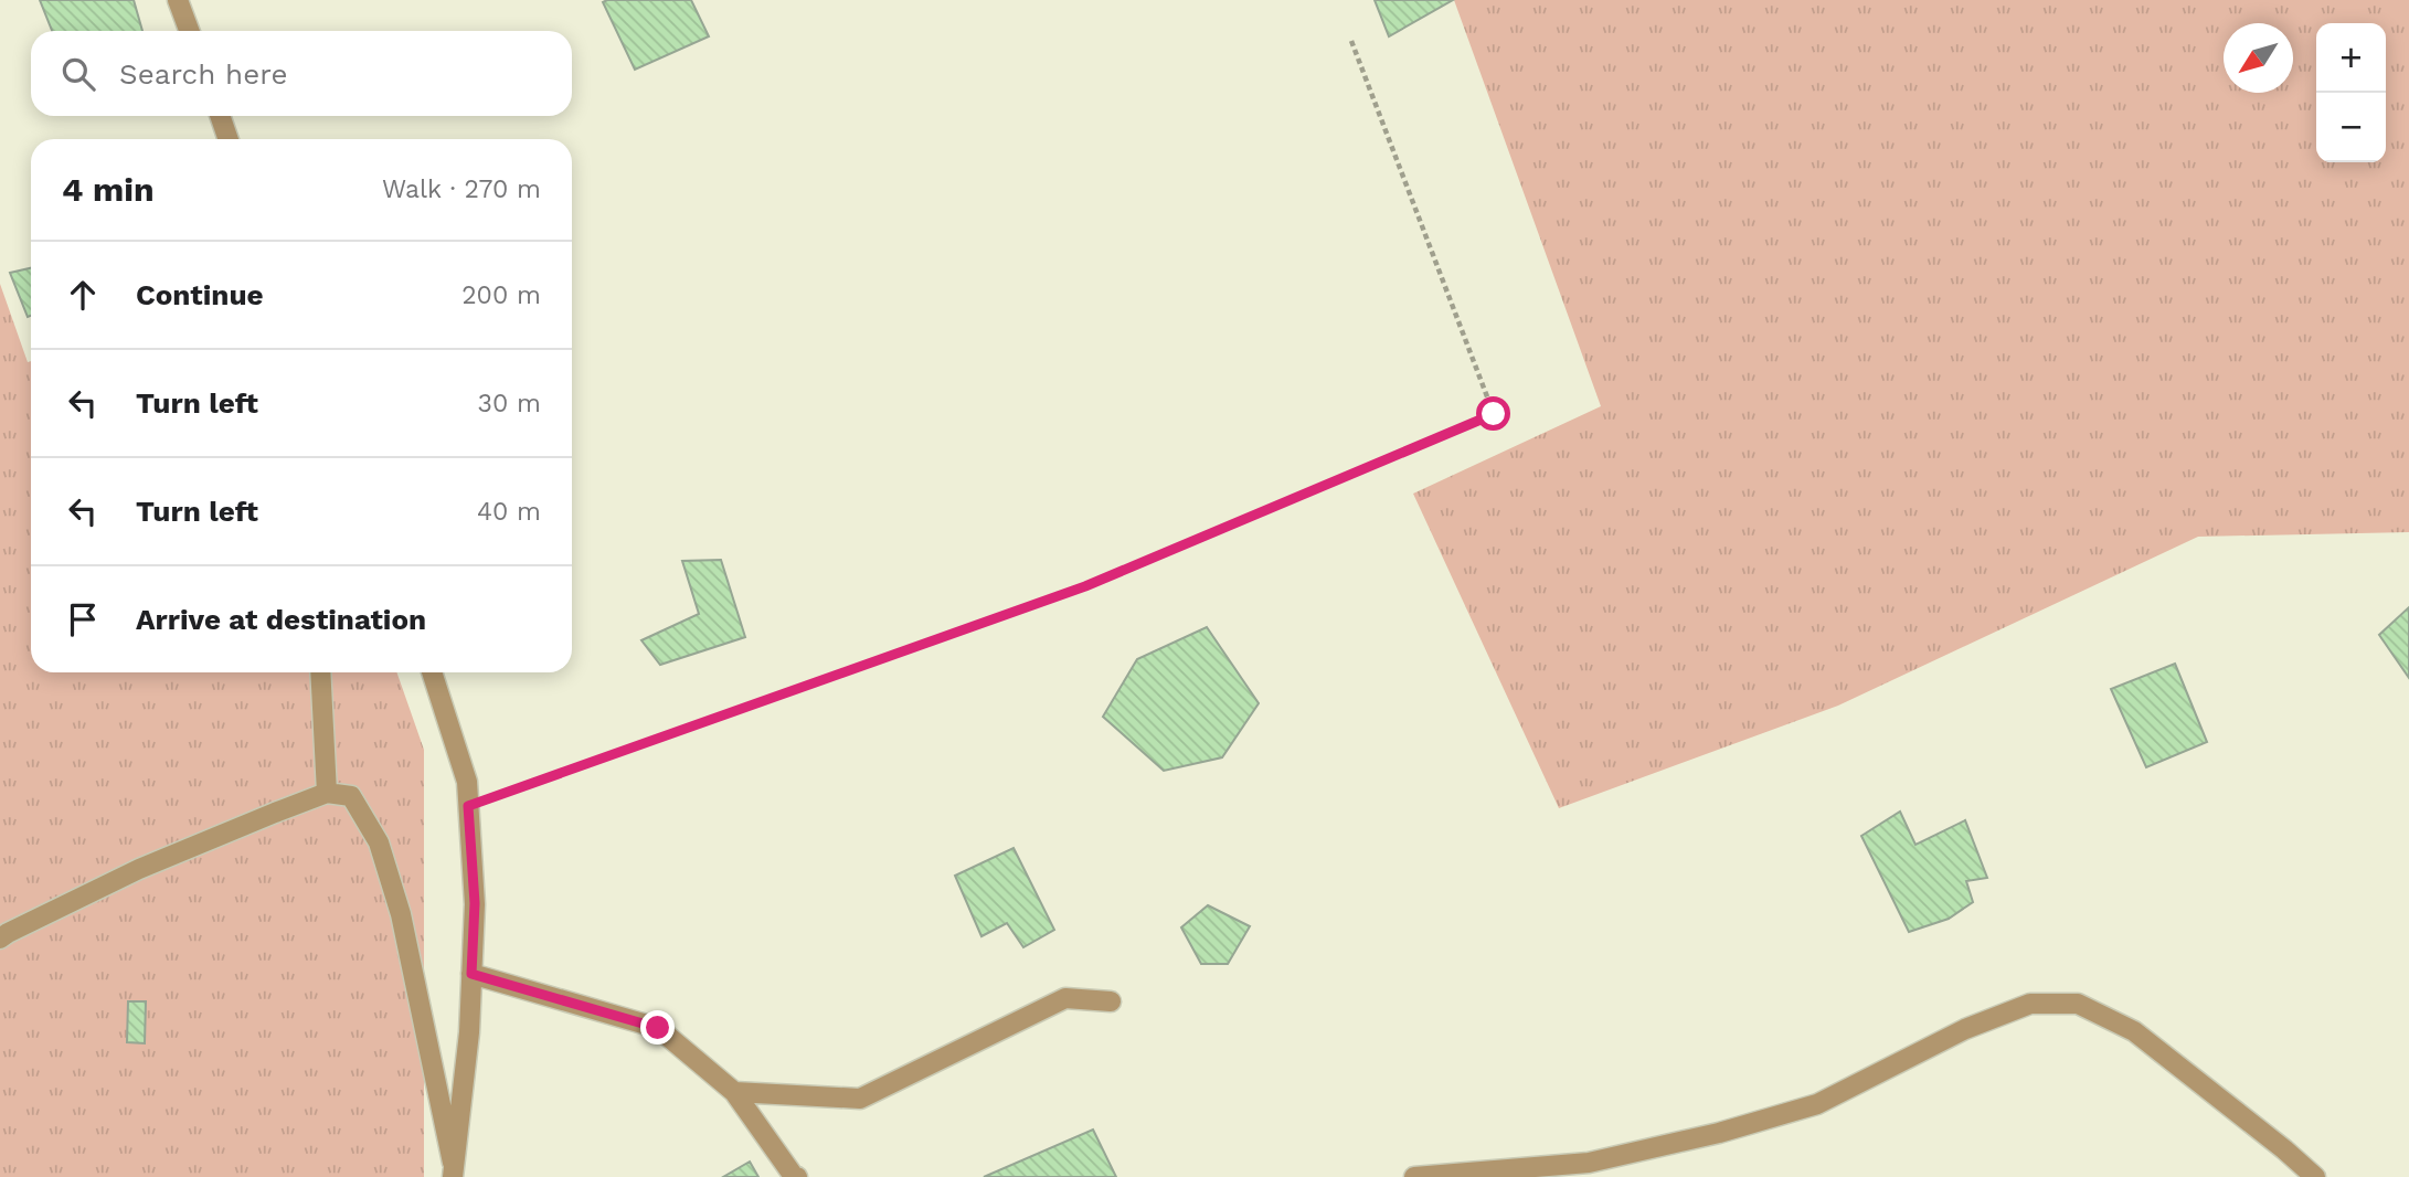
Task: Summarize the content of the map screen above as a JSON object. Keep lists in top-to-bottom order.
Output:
{
  "north": "bottom left",
  "page": {
    "map_buttons": ["+", "−"],
    "search": "Search here",
    "heading": ["4 min", "Walk · 270 m"],
    "list": [
      ["Continue", "200 m"],
      ["Turn left", "30 m"],
      ["Turn left", "40 m"],
      "Arrive at destination"
    ]
  }
}
